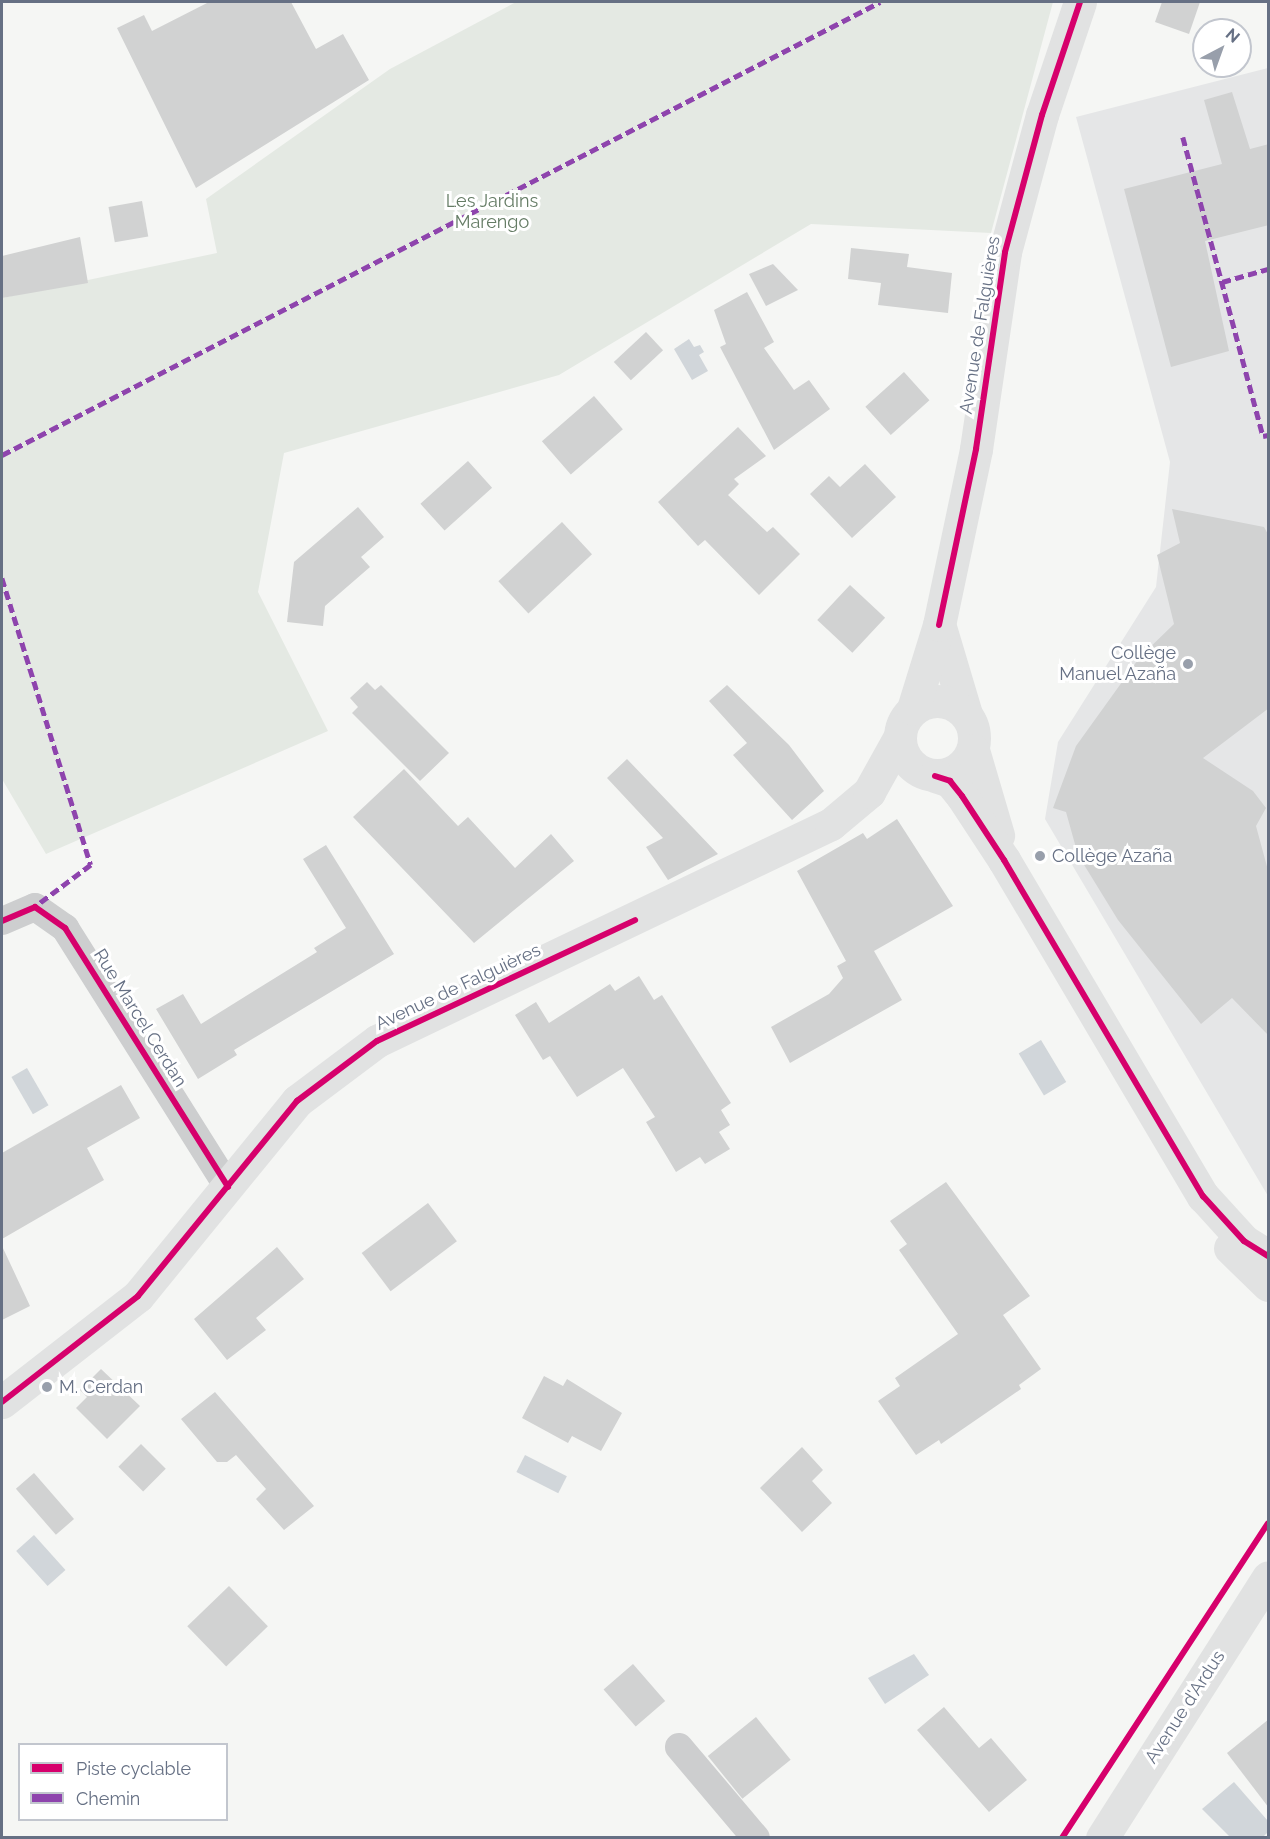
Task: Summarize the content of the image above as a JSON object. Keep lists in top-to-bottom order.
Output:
{
  "streets": {
    "street": ["Avenue de Falguières", "Rue Marcel Cerdan", "Avenue d'Ardus"]
  },
  "crossings": [
    ["Avenue de Falguières", "Rue Marcel Cerdan"]
  ],
  "parks": ["Les Jardins Marengo"],
  "places": ["Collège Manuel Azaña", "Collège Azaña", "M. Cerdan"],
  "legend": ["Piste cyclable", "Chemin"],
  "north": "top right"
}
